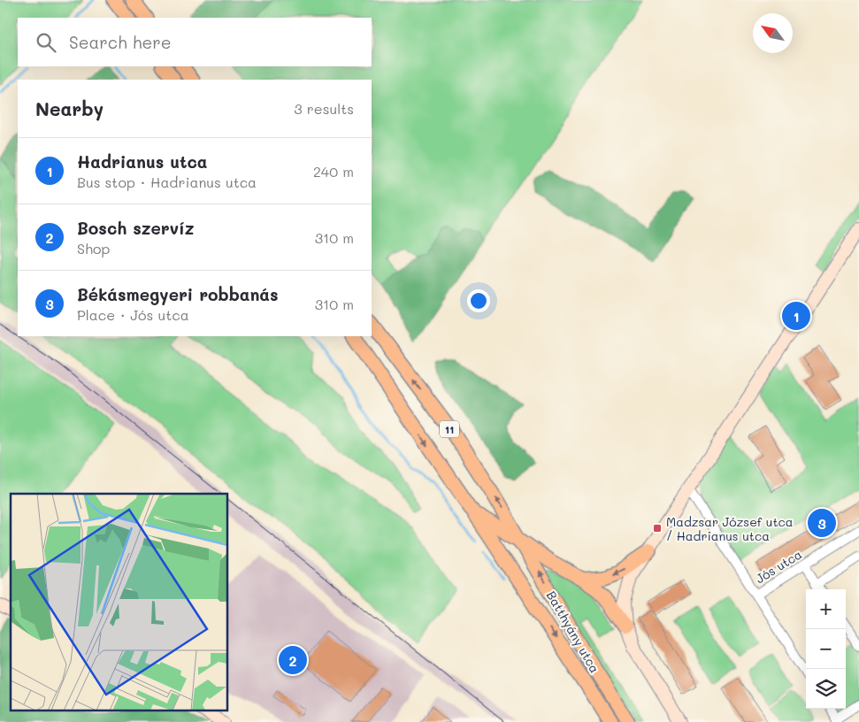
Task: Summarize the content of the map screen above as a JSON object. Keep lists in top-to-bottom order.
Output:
{
  "streets": {
    "main road": ["11", "Batthyány utca"],
    "street": ["Jós utca"]
  },
  "crossings": [
    ["11", "Batthyány utca"]
  ],
  "places": {
    "transit": ["Madzsar József utca / Hadrianus utca"]
  },
  "north": "top left",
  "page": {
    "search": "Search here",
    "heading": ["Nearby", "3 results"],
    "list": [
      {
        "mark": "1",
        "name": "Hadrianus utca",
        "note": "Bus stop · Hadrianus utca",
        "value": "240 m"
      },
      {
        "mark": "2",
        "name": "Bosch szervíz",
        "note": "Shop",
        "value": "310 m"
      },
      {
        "mark": "3",
        "name": "Békásmegyeri robbanás",
        "note": "Place · Jós utca",
        "value": "310 m"
      }
    ],
    "pins": ["1", "3", "2"],
    "map_buttons": ["+", "−"]
  }
}
